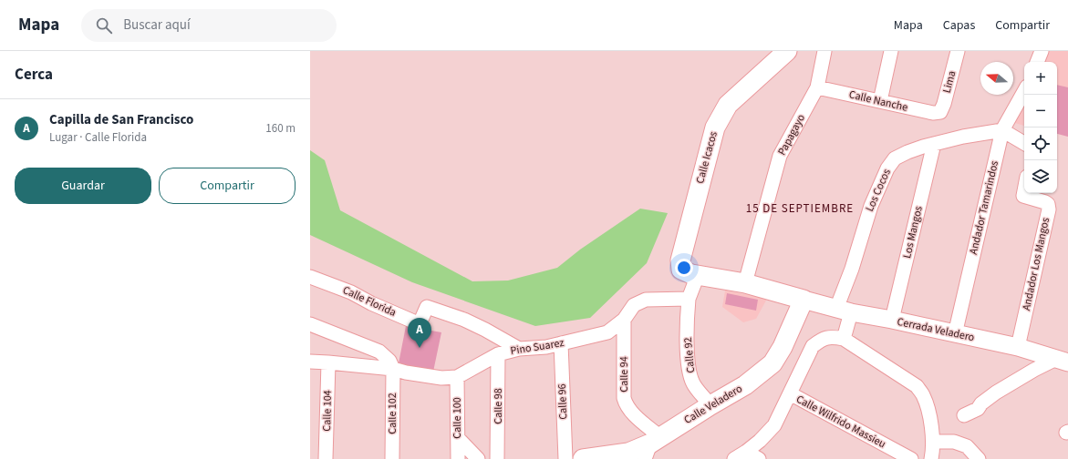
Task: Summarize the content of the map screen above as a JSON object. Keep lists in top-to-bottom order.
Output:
{
  "streets": {
    "main road": ["Calle Icacos", "Calle Veladero"],
    "street": [
      "Lima",
      "Calle Nanche",
      "Papagayo",
      "Los Cocos",
      "Andador Tamarindos",
      "Los Mangos",
      "Andador Los Mangos",
      "Calle Florida",
      "Cerrada Veladero",
      "Pino Suarez",
      "Calle 92",
      "Calle 94",
      "Calle 96",
      "Calle 98",
      "Calle 104",
      "Calle 102",
      "Calle 100",
      "Calle Wilfrido Massieu"
    ]
  },
  "crossings": [
    ["Lima", "Calle Nanche"],
    ["Calle Nanche", "Papagayo"],
    ["Los Cocos", "Andador Tamarindos"],
    ["Los Cocos", "Los Mangos"],
    ["Los Cocos", "Cerrada Veladero"],
    ["Andador Tamarindos", "Cerrada Veladero"],
    ["Los Mangos", "Cerrada Veladero"],
    ["Andador Los Mangos", "Cerrada Veladero"],
    ["Calle Florida", "Pino Suarez"],
    ["Cerrada Veladero", "Calle Veladero"],
    ["Pino Suarez", "Calle 92"],
    ["Pino Suarez", "Calle 94"],
    ["Pino Suarez", "Calle 96"],
    ["Pino Suarez", "Calle 98"],
    ["Pino Suarez", "Calle 104"],
    ["Pino Suarez", "Calle 102"],
    ["Pino Suarez", "Calle 100"],
    ["Calle 92", "Calle Veladero"],
    ["Calle 94", "Calle Veladero"]
  ],
  "districts": ["15 DE SEPTIEMBRE"],
  "north": "left",
  "page": {
    "header": "Mapa",
    "search": "Buscar aquí",
    "nav": ["Mapa", "Capas", "Compartir"],
    "heading": "Cerca",
    "map_buttons": ["+", "−"],
    "list": [
      {
        "mark": "A",
        "name": "Capilla de San Francisco",
        "note": "Lugar · Calle Florida",
        "value": "160 m"
      }
    ],
    "buttons": ["Guardar", "Compartir"],
    "pins": "A"
  }
}
